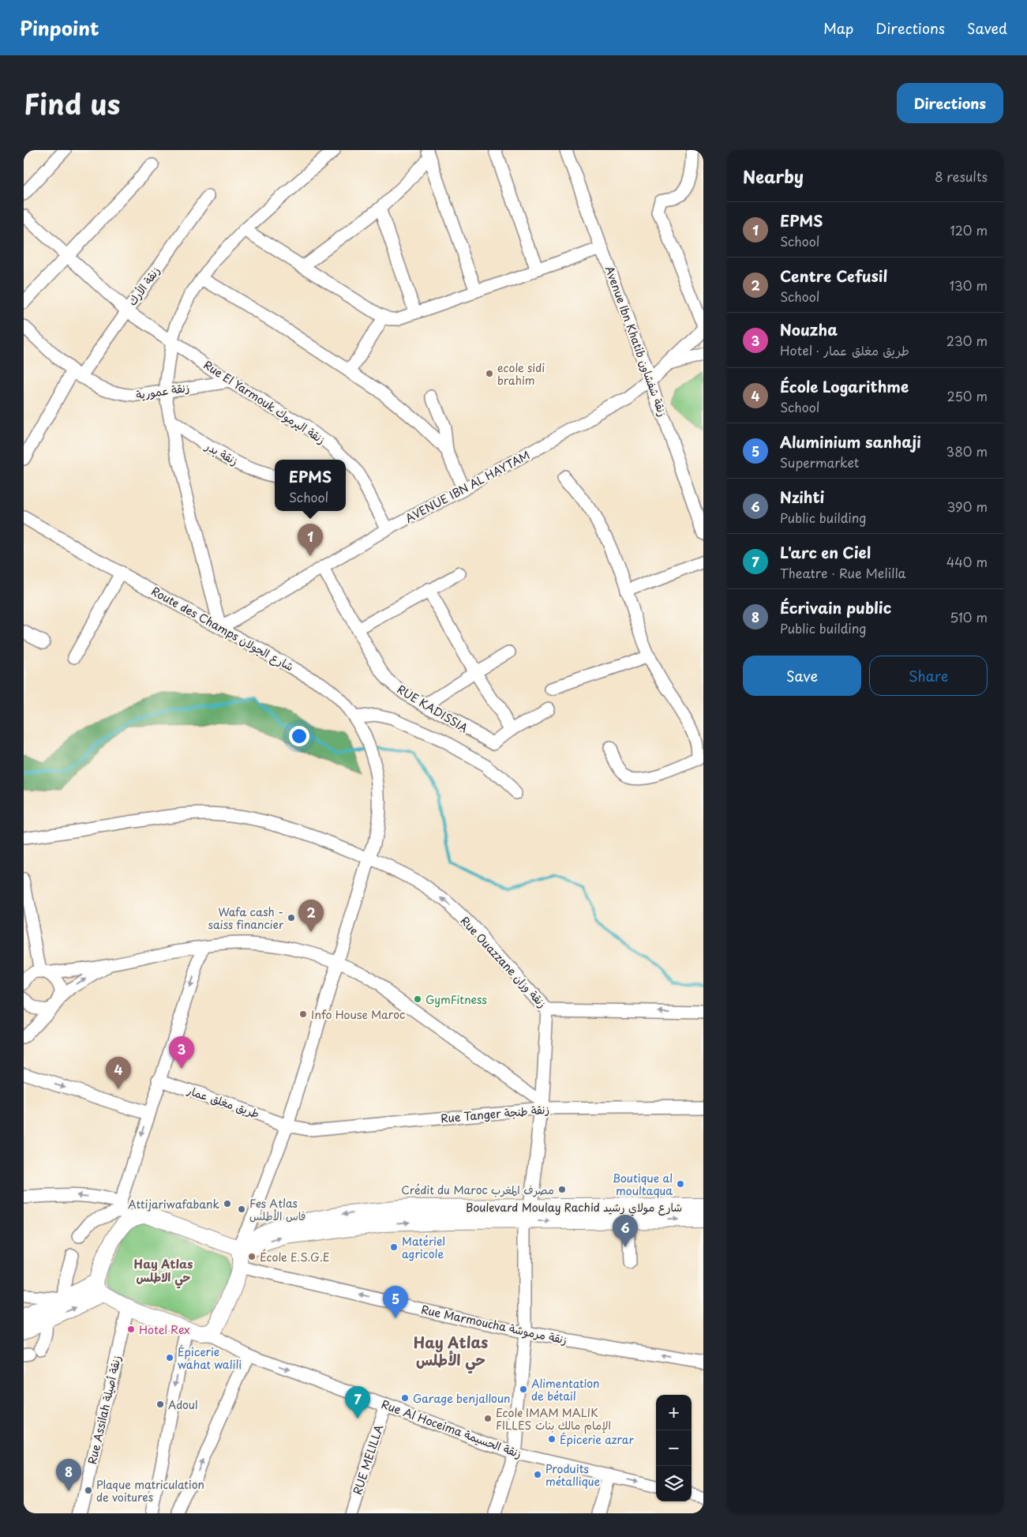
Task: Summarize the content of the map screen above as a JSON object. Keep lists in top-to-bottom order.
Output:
{
  "streets": {
    "main road": ["Boulevard Moulay Rachid شارع مولاي رشيد"],
    "street": [
      "زنقة الأرك",
      "Avenue Ibn Khatib زنقة شفشاون",
      "زنقة عمورية",
      "Rue El Yarmouk زنقة اليرموك",
      "زنقة بدر",
      "AVENUE IBN AL HAYTAM",
      "Route des Champs شارع الجولان",
      "RUE KADISSIA",
      "Rue Ouazzane زنقة وزان",
      "طريق مغلق عمار",
      "Rue Tanger زنقة طنجة",
      "Rue Marmoucha زنقة مرموشة",
      "Rue Assilah زنقة أصيلة",
      "Rue Al Hoceima زنقة الحسيمة",
      "RUE MELILLA"
    ]
  },
  "crossings": [
    ["زنقة الأرك", "زنقة عمورية"],
    ["زنقة الأرك", "Rue El Yarmouk زنقة اليرموك"],
    ["Avenue Ibn Khatib زنقة شفشاون", "AVENUE IBN AL HAYTAM"],
    ["زنقة عمورية", "Rue El Yarmouk زنقة اليرموك"],
    ["Rue El Yarmouk زنقة اليرموك", "AVENUE IBN AL HAYTAM"],
    ["AVENUE IBN AL HAYTAM", "Route des Champs شارع الجولان"],
    ["AVENUE IBN AL HAYTAM", "RUE KADISSIA"],
    ["Route des Champs شارع الجولان", "Rue Ouazzane زنقة وزان"],
    ["Route des Champs شارع الجولان", "طريق مغلق عمار"],
    ["Route des Champs شارع الجولان", "Rue Tanger زنقة طنجة"],
    ["Route des Champs شارع الجولان", "Boulevard Moulay Rachid شارع مولاي رشيد"],
    ["Route des Champs شارع الجولان", "Rue Marmoucha زنقة مرموشة"],
    ["طريق مغلق عمار", "Rue Tanger زنقة طنجة"],
    ["Boulevard Moulay Rachid شارع مولاي رشيد", "Rue Marmoucha زنقة مرموشة"],
    ["Rue Al Hoceima زنقة الحسيمة", "RUE MELILLA"]
  ],
  "one_way": ["Rue Marmoucha زنقة مرموشة", "Rue Al Hoceima زنقة الحسيمة"],
  "districts": ["Hay Atlas حي الاطلس", "Hay Atlas حي الأطلس"],
  "places": [
    "ecole sidi brahim",
    "Wafa cash - saiss financier",
    "GymFitness",
    "Info House Maroc",
    "Boutique al moultaqua",
    "Crédit du Maroc مصرف المغرب",
    "Attijariwafabank",
    "Fes Atlas فاس الأطلس",
    "Matériel agricole",
    "École E.S.G.E",
    "Hotel Rex",
    "Épicerie wahat walili",
    "Alimentation de bétail",
    "Garage benjalloun",
    "Adoul",
    "Ecole IMAM MALIK FILLES الإمام مالك بنات",
    "Épicerie azrar",
    "Produits métallique",
    "Plaque matriculation de voitures"
  ],
  "page": {
    "header": "Pinpoint",
    "nav": ["Map", "Directions", "Saved"],
    "title": "Find us",
    "buttons": [
      "Directions",
      ["Save", "Share"]
    ],
    "heading": ["Nearby", "8 results"],
    "list": [
      {
        "mark": "1",
        "name": "EPMS",
        "note": "School",
        "value": "120 m"
      },
      {
        "mark": "2",
        "name": "Centre Cefusil",
        "note": "School",
        "value": "130 m"
      },
      {
        "mark": "3",
        "name": "Nouzha",
        "note": "Hotel · طريق مغلق عمار",
        "value": "230 m"
      },
      {
        "mark": "4",
        "name": "École Logarithme",
        "note": "School",
        "value": "250 m"
      },
      {
        "mark": "5",
        "name": "Aluminium sanhaji",
        "note": "Supermarket",
        "value": "380 m"
      },
      {
        "mark": "6",
        "name": "Nzihti",
        "note": "Public building",
        "value": "390 m"
      },
      {
        "mark": "7",
        "name": "L'arc en Ciel",
        "note": "Theatre · Rue Melilla",
        "value": "440 m"
      },
      {
        "mark": "8",
        "name": "Écrivain public",
        "note": "Public building",
        "value": "510 m"
      }
    ],
    "popup": ["EPMS", "School"],
    "pins": [
      "1",
      "2",
      "3",
      "4",
      "6",
      "5",
      "7",
      "8"
    ],
    "map_buttons": ["+", "−"]
  }
}
